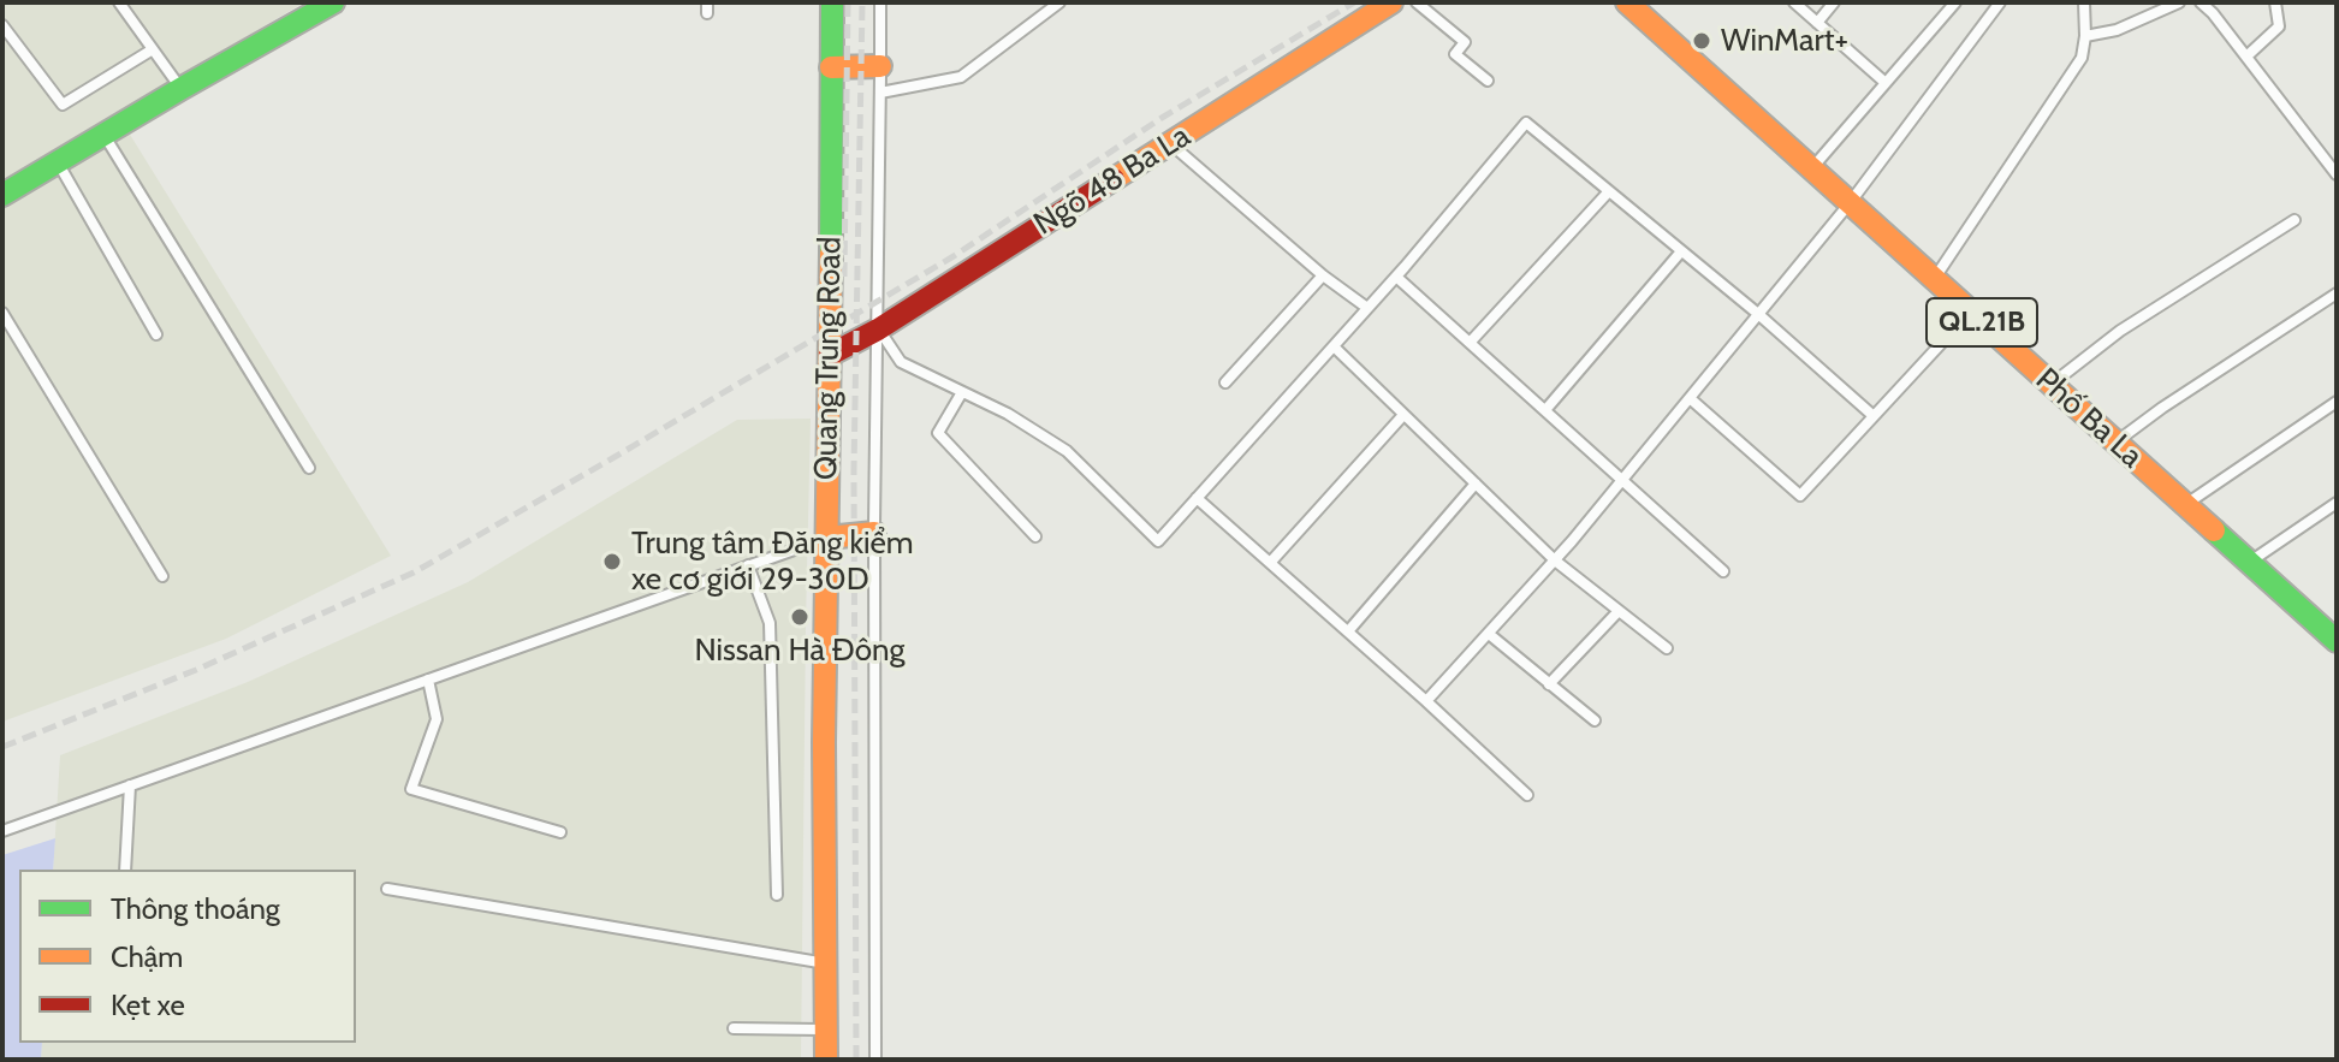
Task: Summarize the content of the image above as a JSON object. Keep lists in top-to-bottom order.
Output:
{
  "streets": {
    "main road": [
      "Ngõ 48 Ba La",
      "QL.21B",
      "Quang Trung Road",
      "Phố Ba La"
    ]
  },
  "crossings": [
    ["Ngõ 48 Ba La", "Quang Trung Road"]
  ],
  "places": ["WinMart+", "Trung tâm Đăng kiểm xe cơ giới 29-30D", "Nissan Hà Đông"],
  "legend": ["Thông thoáng", "Chậm", "Kẹt xe"]
}
